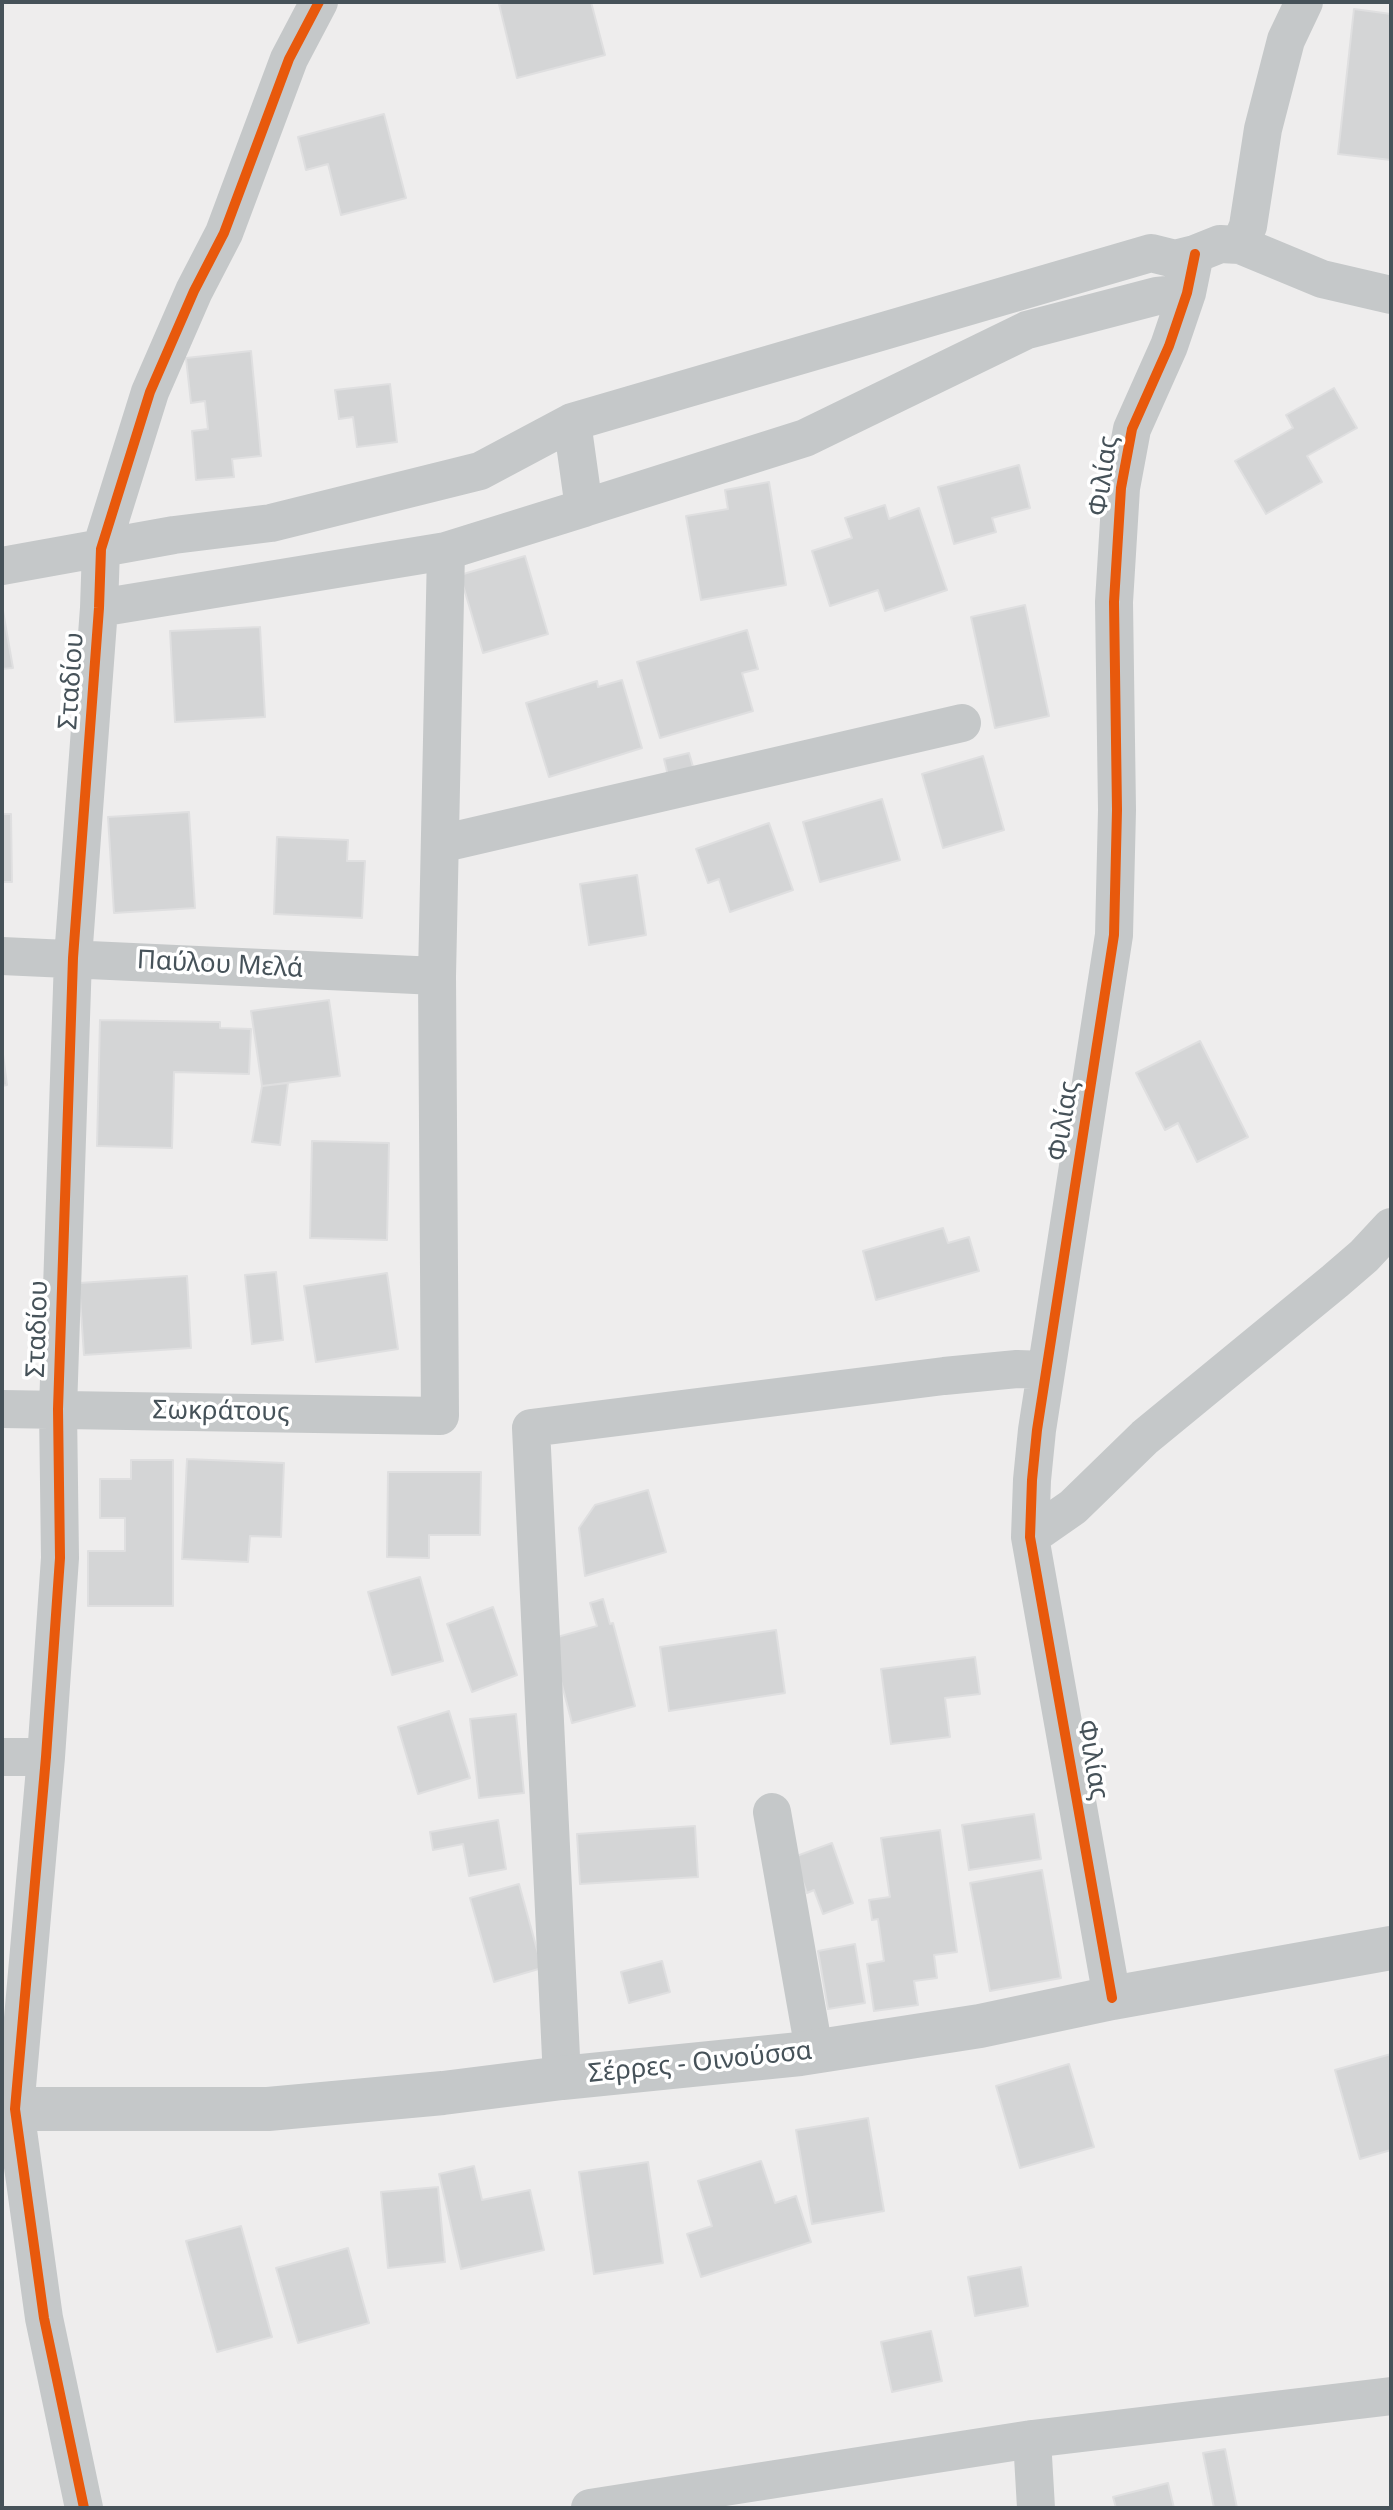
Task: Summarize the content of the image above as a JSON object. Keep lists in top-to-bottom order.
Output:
{
  "streets": {
    "street": [
      "Φιλίας",
      "Σταδίου",
      "Παύλου Μελά",
      "Σωκράτους",
      "Σέρρες - Οινούσσα"
    ]
  },
  "crossings": [
    ["Φιλίας", "Σέρρες - Οινούσσα"],
    ["Σταδίου", "Παύλου Μελά"],
    ["Σταδίου", "Σωκράτους"],
    ["Σταδίου", "Σέρρες - Οινούσσα"],
    ["Παύλου Μελά", "Σωκράτους"]
  ]
}
